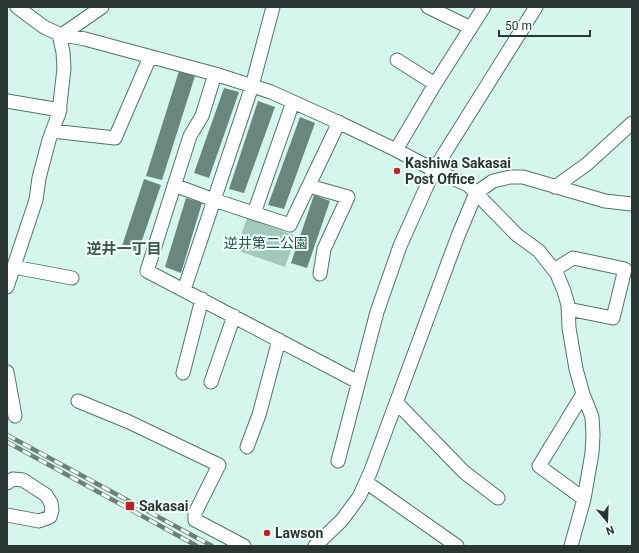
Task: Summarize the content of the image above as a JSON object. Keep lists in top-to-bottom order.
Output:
{
  "districts": ["逆井一丁目"],
  "parks": ["逆井第二公園"],
  "places": {
    "other": ["Kashiwa Sakasai Post Office", "Lawson"],
    "transit": ["Sakasai"]
  },
  "scale_bar": "50 m",
  "north": "bottom"
}
